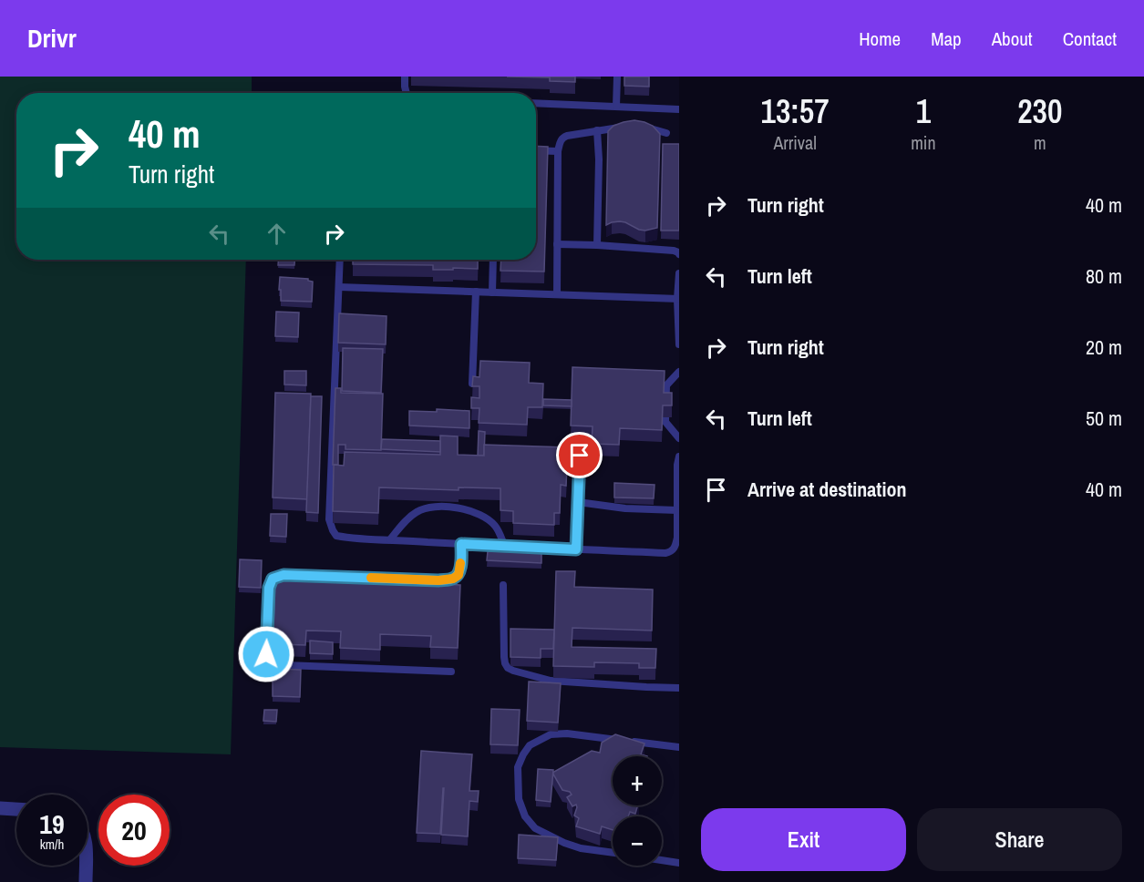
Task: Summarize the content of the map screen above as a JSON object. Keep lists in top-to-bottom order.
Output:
{
  "page": {
    "header": "Drivr",
    "nav": [
      "Home",
      "Map",
      "About",
      "Contact"
    ],
    "eta": [
      "13:57",
      "Arrival",
      "1",
      "min",
      "230",
      "m"
    ],
    "turn": ["40 m", "Turn right"],
    "list": [
      {
        "name": "Turn right",
        "value": "40 m"
      },
      {
        "name": "Turn left",
        "value": "80 m"
      },
      {
        "name": "Turn right",
        "value": "20 m"
      },
      {
        "name": "Turn left",
        "value": "50 m"
      },
      {
        "name": "Arrive at destination",
        "value": "40 m"
      }
    ],
    "map_buttons": ["+", "−"],
    "speed": "19 km/h",
    "limit": "20",
    "buttons": ["Exit", "Share"]
  }
}
